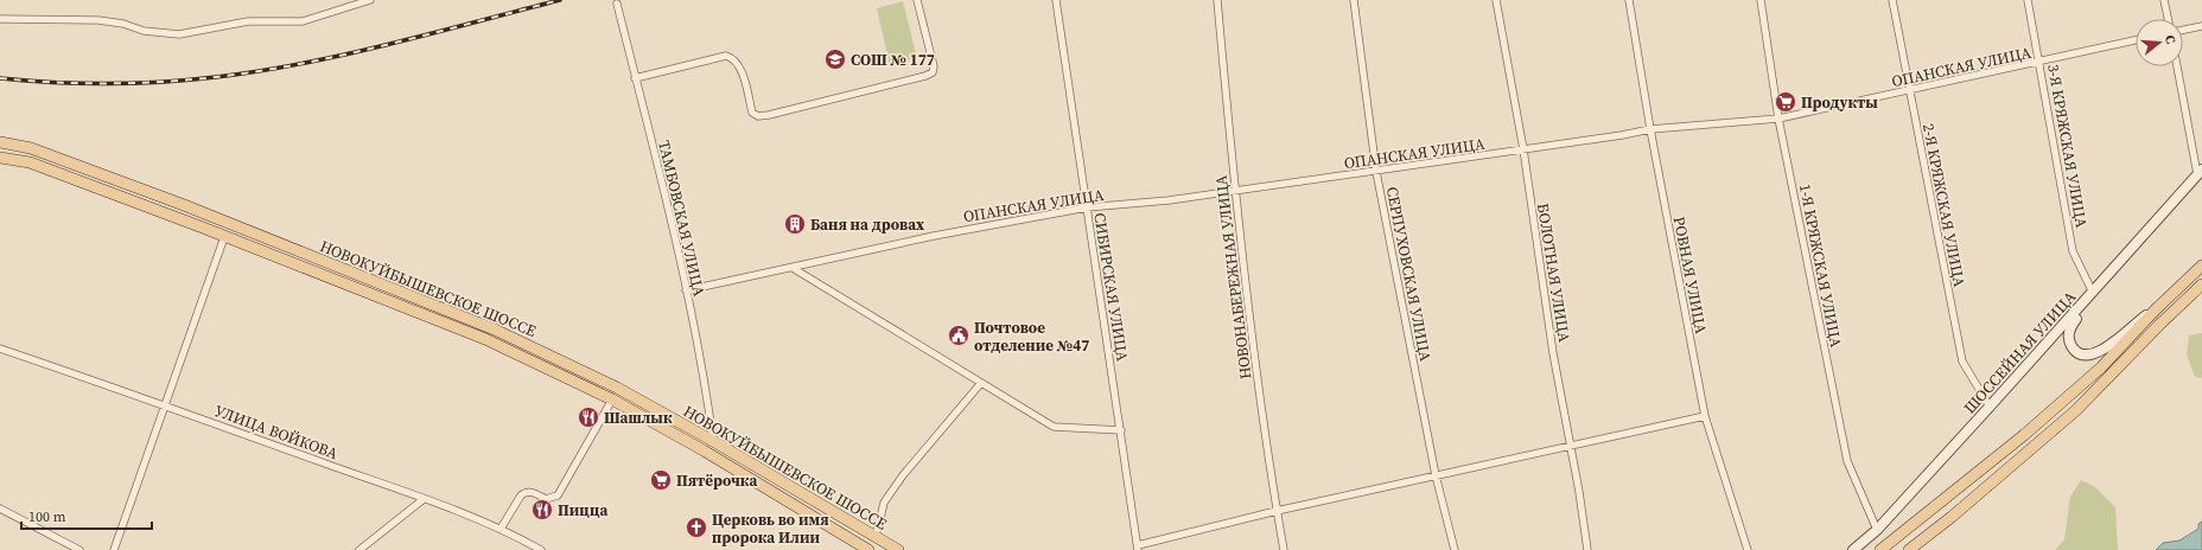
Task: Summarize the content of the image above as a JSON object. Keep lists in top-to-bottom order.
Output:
{
  "streets": {
    "main road": ["НОВОКУЙБЫШЕВСКОЕ ШОССЕ", "ШОССЕЙНАЯ УЛИЦА"],
    "street": [
      "ОПАНСКАЯ УЛИЦА",
      "3-Я КРЯЖСКАЯ УЛИЦА",
      "2-Я КРЯЖСКАЯ УЛИЦА",
      "ТАМБОВСКАЯ УЛИЦА",
      "1-Я КРЯЖСКАЯ УЛИЦА",
      "БОЛОТНАЯ УЛИЦА",
      "СЕРПУХОВСКАЯ УЛИЦА",
      "РОВНАЯ УЛИЦА",
      "НОВОНАБЕРЕЖНАЯ УЛИЦА",
      "СИБИРСКАЯ УЛИЦА",
      "УЛИЦА ВОЙКОВА"
    ]
  },
  "crossings": [
    ["ОПАНСКАЯ УЛИЦА", "3-Я КРЯЖСКАЯ УЛИЦА"],
    ["ОПАНСКАЯ УЛИЦА", "2-Я КРЯЖСКАЯ УЛИЦА"],
    ["ОПАНСКАЯ УЛИЦА", "ТАМБОВСКАЯ УЛИЦА"],
    ["ОПАНСКАЯ УЛИЦА", "1-Я КРЯЖСКАЯ УЛИЦА"],
    ["ОПАНСКАЯ УЛИЦА", "БОЛОТНАЯ УЛИЦА"],
    ["ОПАНСКАЯ УЛИЦА", "СЕРПУХОВСКАЯ УЛИЦА"],
    ["ОПАНСКАЯ УЛИЦА", "РОВНАЯ УЛИЦА"],
    ["ОПАНСКАЯ УЛИЦА", "НОВОНАБЕРЕЖНАЯ УЛИЦА"],
    ["ОПАНСКАЯ УЛИЦА", "СИБИРСКАЯ УЛИЦА"],
    ["3-Я КРЯЖСКАЯ УЛИЦА", "ШОССЕЙНАЯ УЛИЦА"],
    ["2-Я КРЯЖСКАЯ УЛИЦА", "ШОССЕЙНАЯ УЛИЦА"],
    ["ТАМБОВСКАЯ УЛИЦА", "НОВОКУЙБЫШЕВСКОЕ ШОССЕ"],
    ["1-Я КРЯЖСКАЯ УЛИЦА", "ШОССЕЙНАЯ УЛИЦА"]
  ],
  "places": {
    "school or university": ["СОШ № 177"],
    "supermarket": ["Продукты", "Пятёрочка"],
    "building": ["Баня на дровах"],
    "public building": ["Почтовое отделение №47"],
    "restaurant": ["Шашлык", "Пицца"],
    "church": ["Церковь во имя пророка Илии"]
  },
  "scale_bar": "100 m",
  "north": "right"
}
